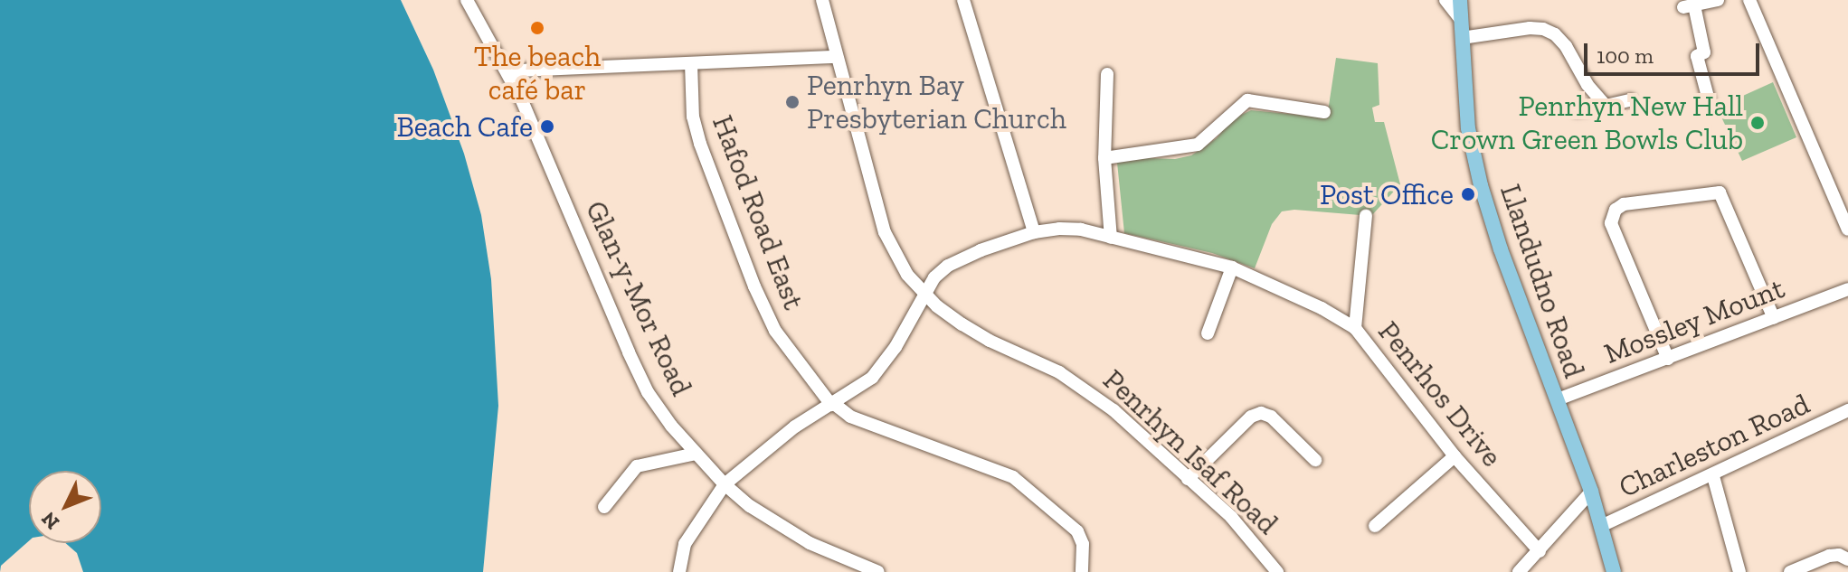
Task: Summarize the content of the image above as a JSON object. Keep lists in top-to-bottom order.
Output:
{
  "streets": {
    "main road": ["Llandudno Road"],
    "street": [
      "Hafod Road East",
      "Glan-y-Mor Road",
      "Mossley Mount",
      "Penrhos Drive",
      "Charleston Road",
      "Penrhyn Isaf Road"
    ]
  },
  "crossings": [
    ["Hafod Road East", "Penrhos Drive"],
    ["Llandudno Road", "Mossley Mount"],
    ["Llandudno Road", "Charleston Road"],
    ["Glan-y-Mor Road", "Penrhos Drive"],
    ["Penrhos Drive", "Penrhyn Isaf Road"]
  ],
  "places": [
    "The beach café bar",
    "Penrhyn Bay Presbyterian Church",
    "Penrhyn New Hall Crown Green Bowls Club",
    "Beach Cafe",
    "Post Office"
  ],
  "scale_bar": "100 m",
  "north": "bottom left"
}
